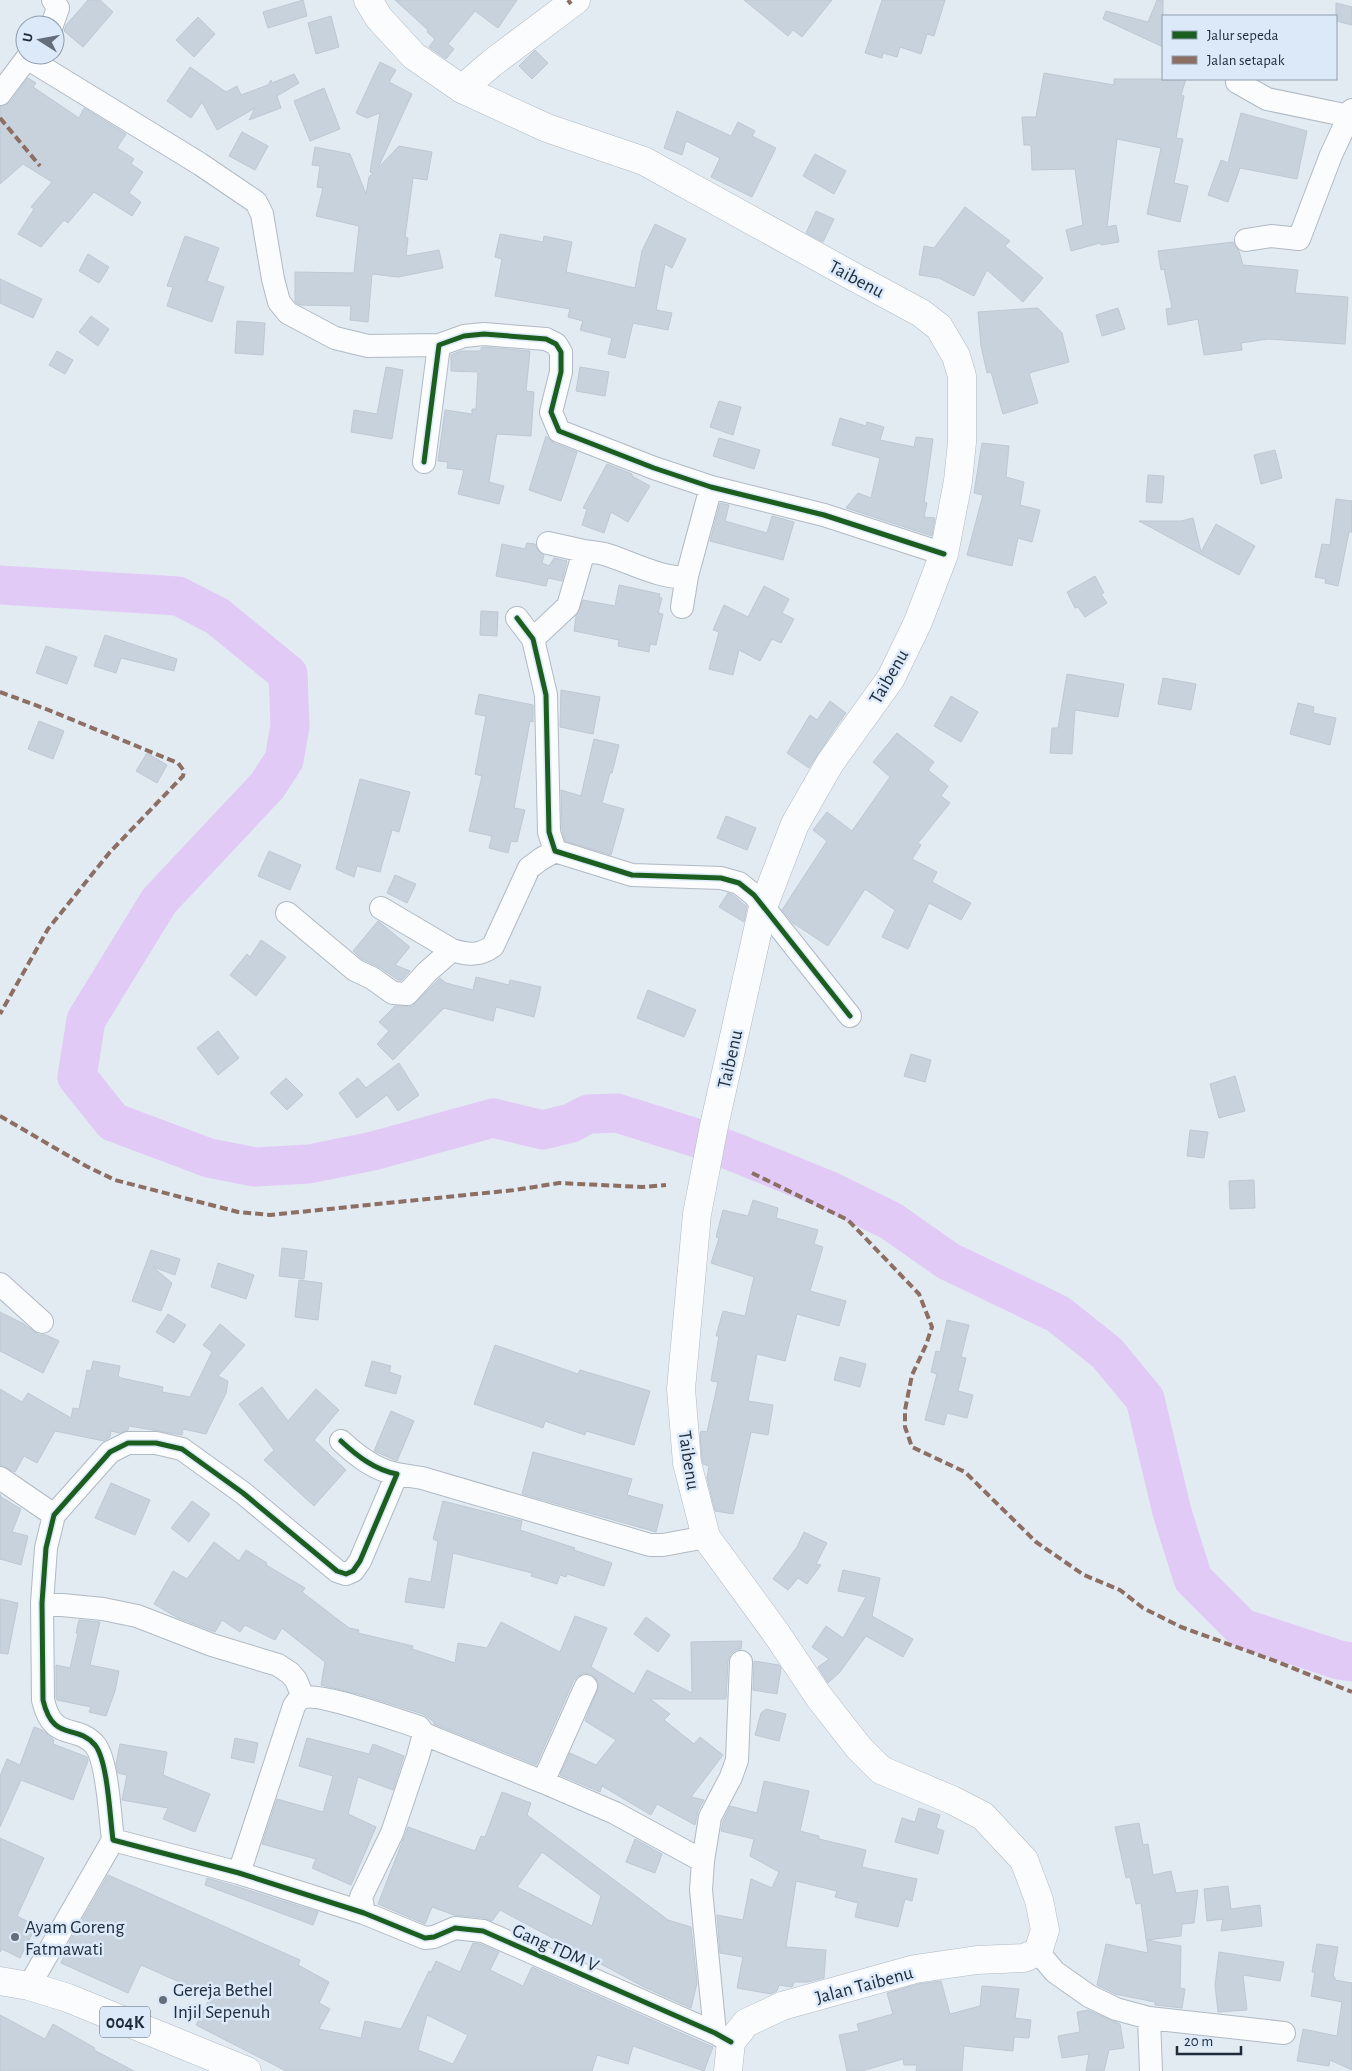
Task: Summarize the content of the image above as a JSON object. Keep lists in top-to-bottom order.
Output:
{
  "streets": {
    "main road": ["Taibenu", "Jalan Taibenu", "004K"],
    "street": ["Gang TDM V"]
  },
  "crossings": [
    ["Gang TDM V", "Jalan Taibenu"]
  ],
  "places": ["Ayam Goreng Fatmawati", "Gereja Bethel Injil Sepenuh"],
  "legend": ["Jalur sepeda", "Jalan setapak"],
  "scale_bar": "20 m",
  "north": "left"
}
